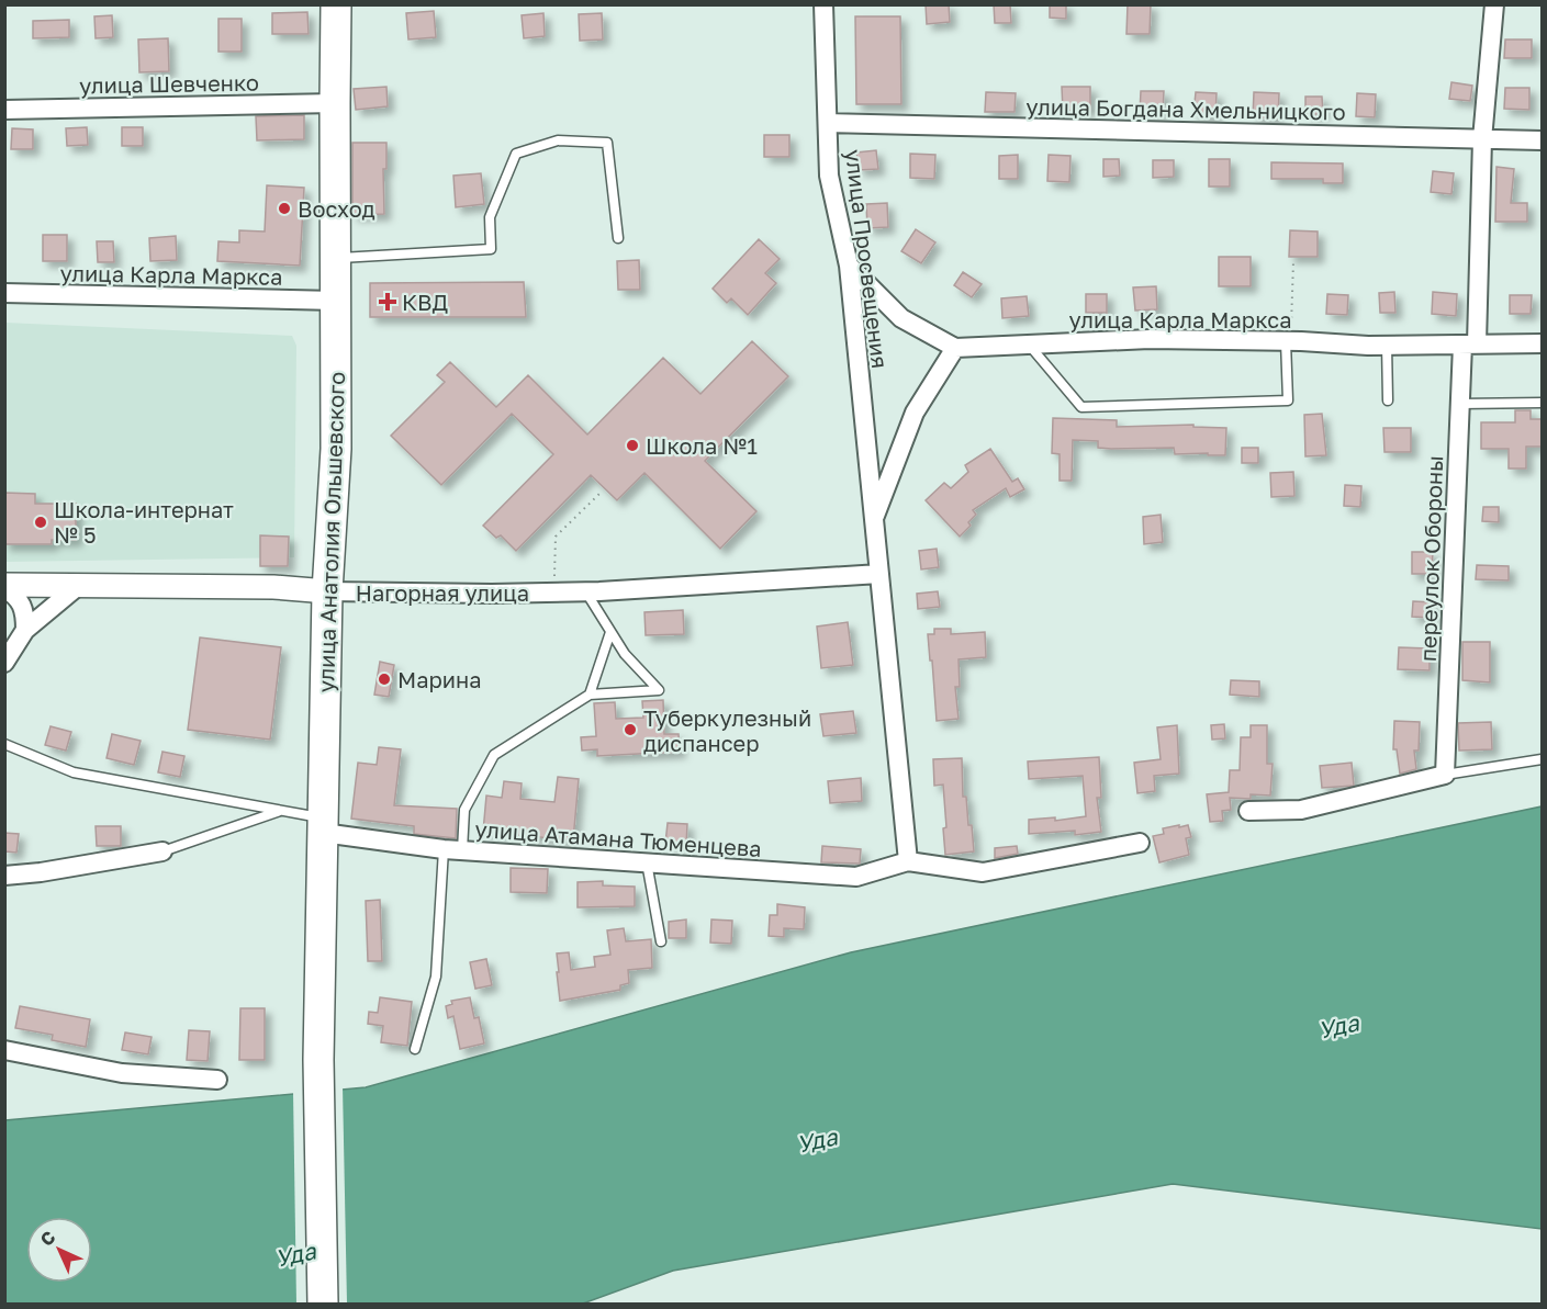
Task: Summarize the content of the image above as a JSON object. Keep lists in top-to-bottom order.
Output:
{
  "streets": {
    "highway": ["улица Анатолия Ольшевского"],
    "street": [
      "улица Шевченко",
      "улица Богдана Хмельницкого",
      "улица Просвещения",
      "улица Карла Маркса",
      "переулок Обороны",
      "Нагорная улица",
      "улица Атамана Тюменцева"
    ]
  },
  "crossings": [
    ["улица Шевченко", "улица Анатолия Ольшевского"],
    ["улица Богдана Хмельницкого", "улица Просвещения"],
    ["улица Богдана Хмельницкого", "переулок Обороны"],
    ["улица Просвещения", "улица Карла Маркса"],
    ["улица Просвещения", "Нагорная улица"],
    ["улица Просвещения", "улица Атамана Тюменцева"],
    ["улица Карла Маркса", "улица Анатолия Ольшевского"],
    ["улица Карла Маркса", "переулок Обороны"],
    ["улица Анатолия Ольшевского", "Нагорная улица"],
    ["улица Анатолия Ольшевского", "улица Атамана Тюменцева"]
  ],
  "water": ["Уда"],
  "places": {
    "other": [
      "Восход",
      "Школа №1",
      "Школа-интернат № 5",
      "Марина",
      "Туберкулезный диспансер"
    ],
    "health": ["КВД"]
  },
  "north": "top left"
}
